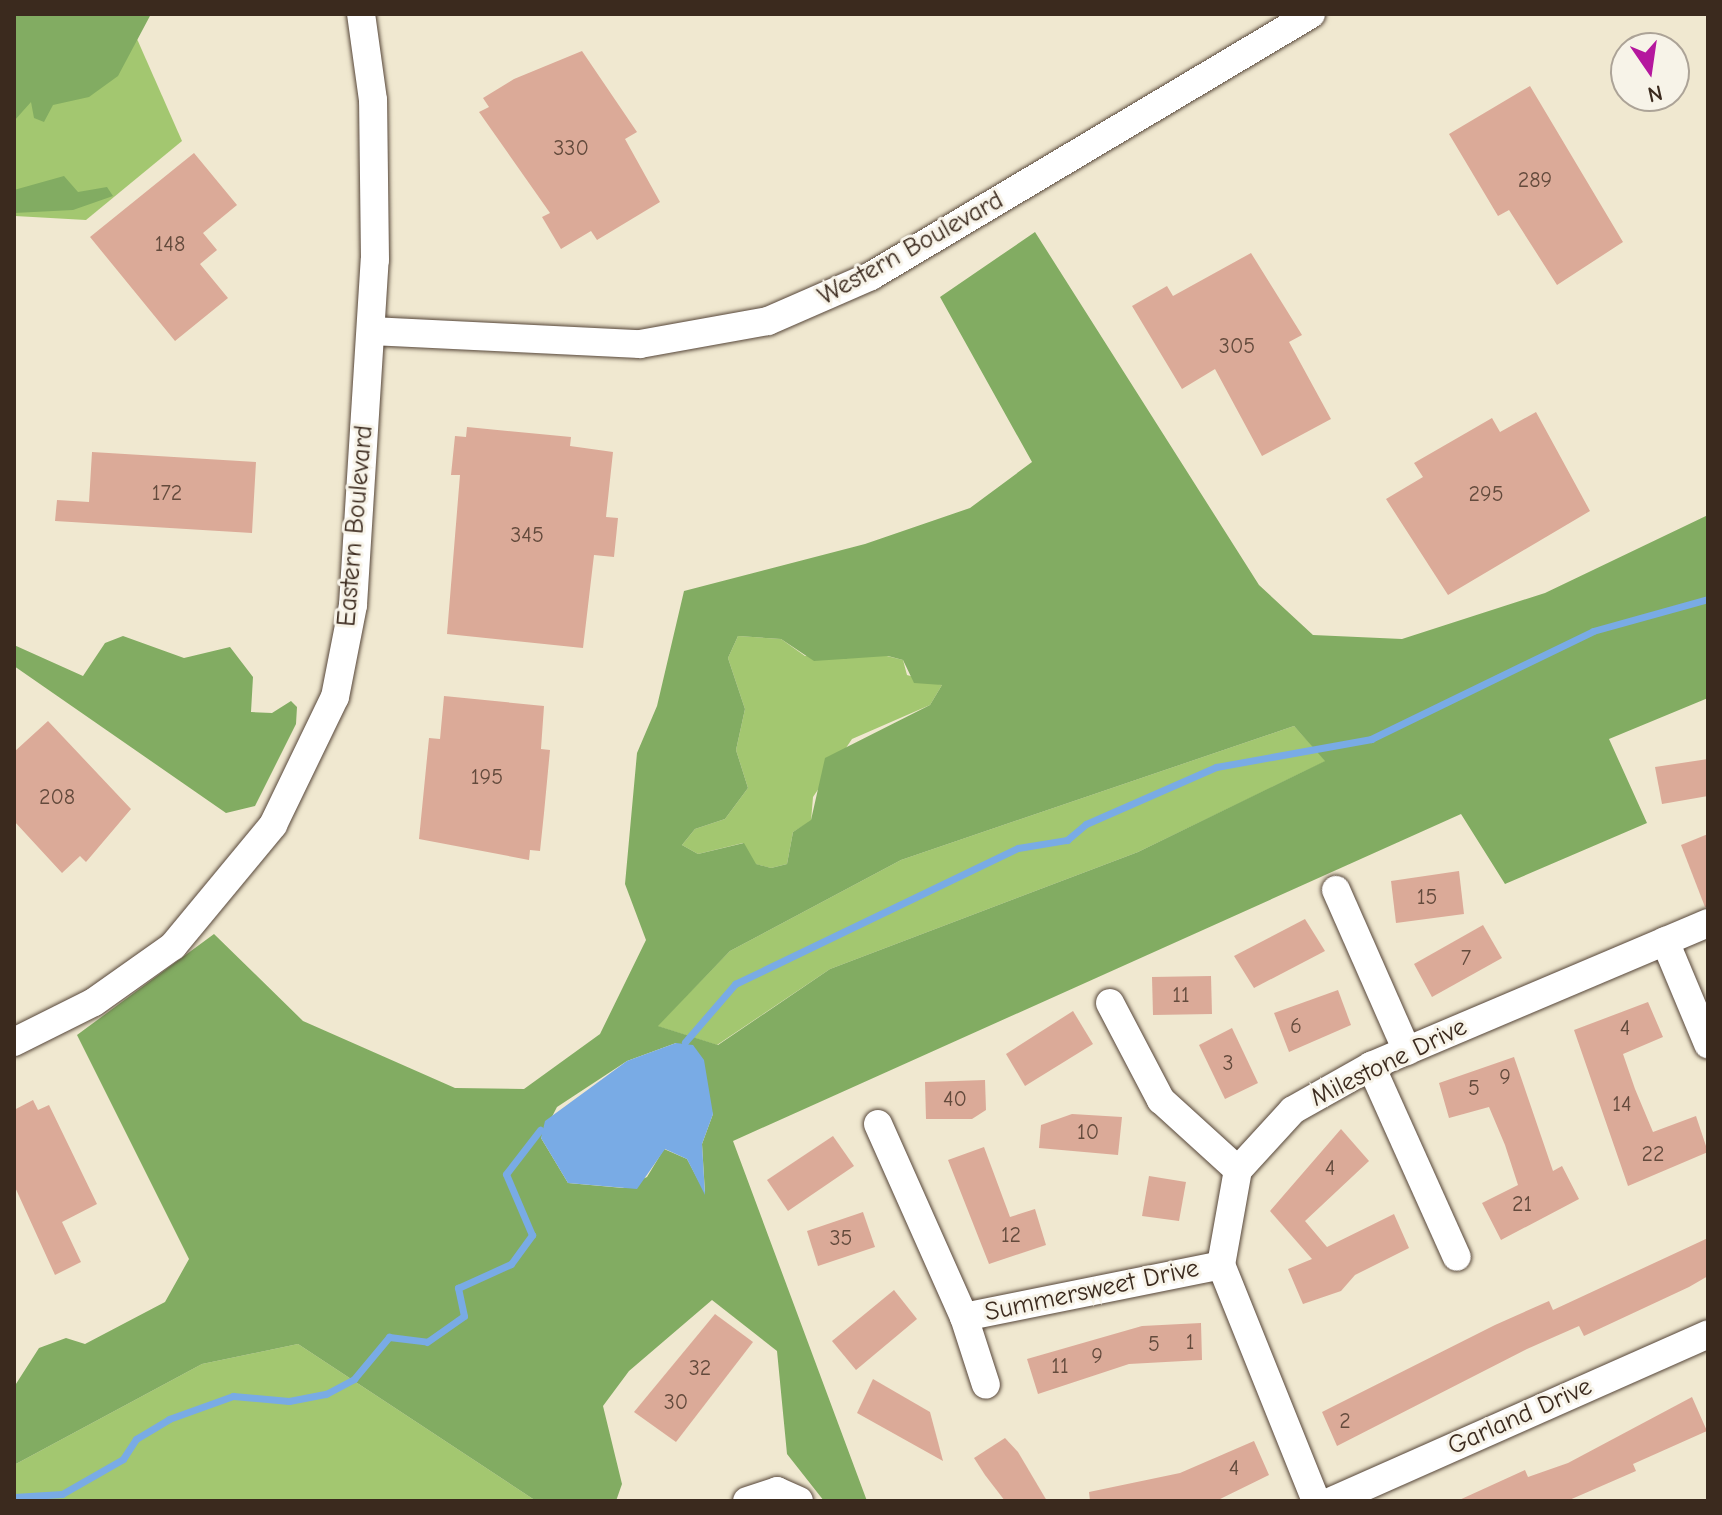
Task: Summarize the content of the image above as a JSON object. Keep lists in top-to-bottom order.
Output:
{
  "streets": {
    "street": [
      "Western Boulevard",
      "Eastern Boulevard",
      "Milestone Drive",
      "Summersweet Drive",
      "Garland Drive"
    ]
  },
  "crossings": [
    ["Western Boulevard", "Eastern Boulevard"]
  ],
  "house_numbers": [
    "330",
    "289",
    "148",
    "305",
    "172",
    "295",
    "345",
    "195",
    "208",
    "15",
    "7",
    "11",
    "6",
    "4",
    "3",
    "9",
    "5",
    "40",
    "14",
    "10",
    "22",
    "4",
    "21",
    "12",
    "35",
    "1",
    "5",
    "9",
    "11",
    "32",
    "30",
    "2",
    "4"
  ],
  "north": "bottom"
}
